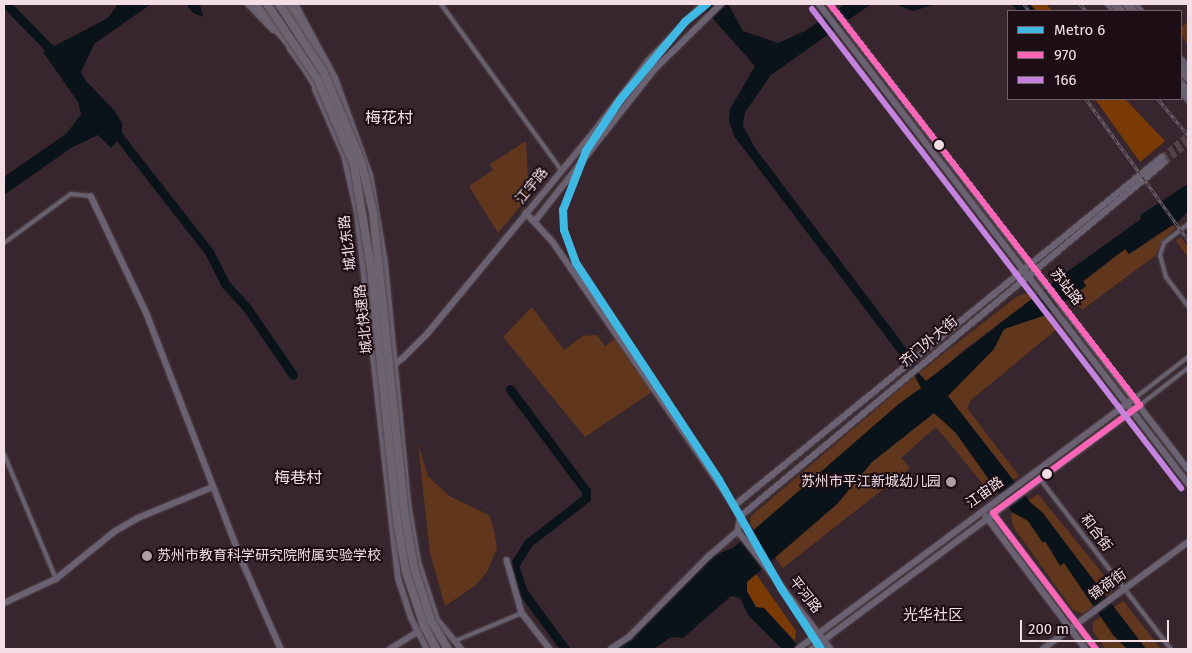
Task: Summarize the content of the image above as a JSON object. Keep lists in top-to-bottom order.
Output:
{
  "streets": {
    "highway": ["城北快速路"],
    "main road": [
      "江宇路",
      "城北东路",
      "苏站路",
      "齐门外大街",
      "江宙路",
      "锦荷街",
      "平河路"
    ],
    "street": ["和合街"]
  },
  "crossings": [
    ["江宇路", "城北东路"],
    ["苏站路", "齐门外大街"],
    ["苏站路", "江宙路"],
    ["江宙路", "和合街"],
    ["江宙路", "平河路"],
    ["和合街", "锦荷街"]
  ],
  "districts": ["梅花村", "梅巷村", "光华社区"],
  "places": ["苏州市平江新城幼儿园", "苏州市教育科学研究院附属实验学校"],
  "lines": ["metro line 6", "transit line 970", "transit line 166"],
  "legend": ["Metro 6", "970", "166"],
  "scale_bar": "200 m"
}
